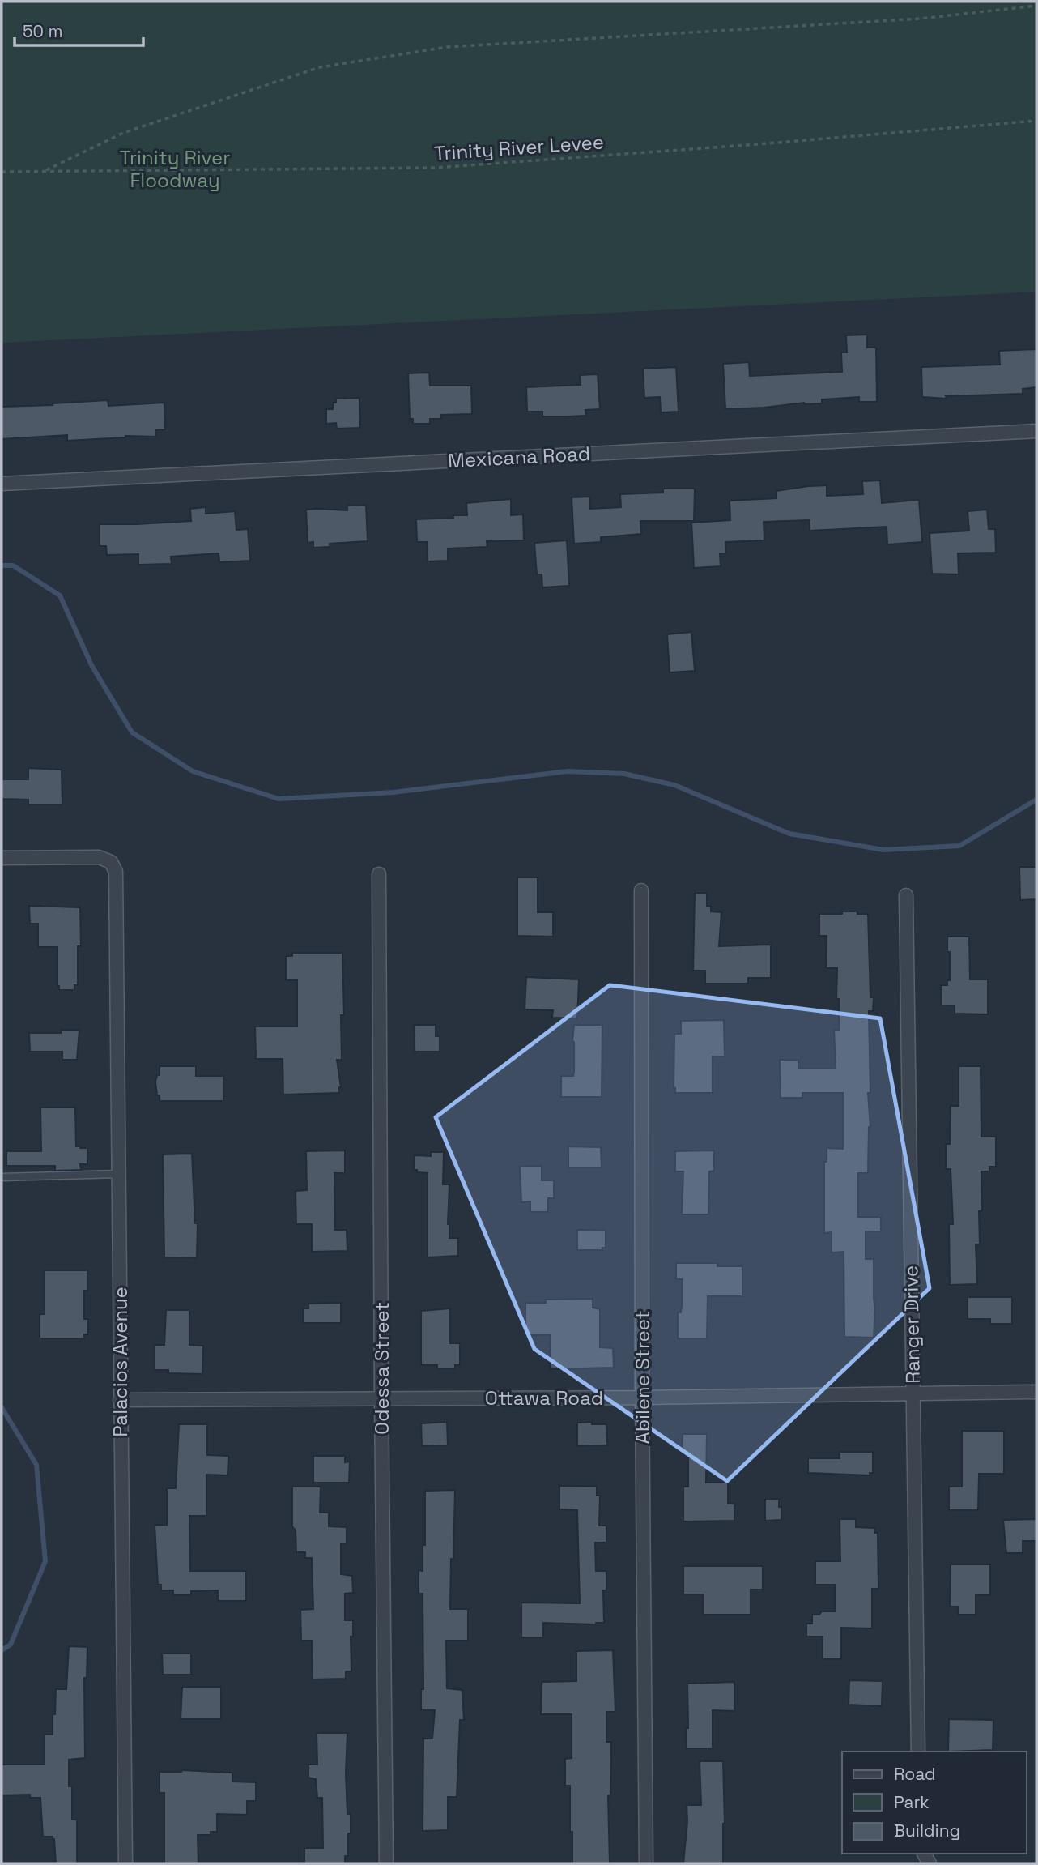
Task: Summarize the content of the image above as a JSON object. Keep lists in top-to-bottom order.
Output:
{
  "streets": {
    "street": [
      "Mexicana Road",
      "Ranger Drive",
      "Palacios Avenue",
      "Odessa Street",
      "Abilene Street",
      "Ottawa Road"
    ],
    "path": ["Trinity River Levee"]
  },
  "crossings": [
    ["Ranger Drive", "Ottawa Road"],
    ["Palacios Avenue", "Ottawa Road"],
    ["Odessa Street", "Ottawa Road"],
    ["Abilene Street", "Ottawa Road"]
  ],
  "parks": ["Trinity River Floodway"],
  "legend": ["Road", "Park", "Building"],
  "scale_bar": "50 m"
}
